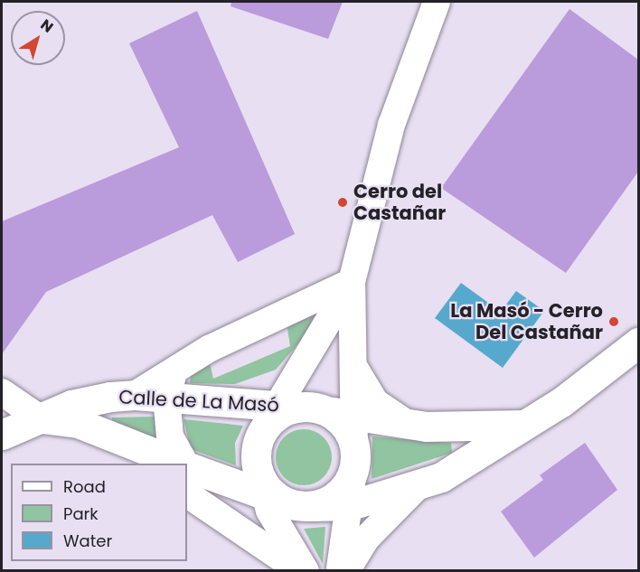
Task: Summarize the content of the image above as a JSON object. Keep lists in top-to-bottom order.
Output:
{
  "streets": {
    "street": ["Calle de La Masó"]
  },
  "places": ["Cerro del Castañar", "La Masó - Cerro Del Castañar"],
  "legend": ["Road", "Park", "Water"],
  "north": "top right"
}
